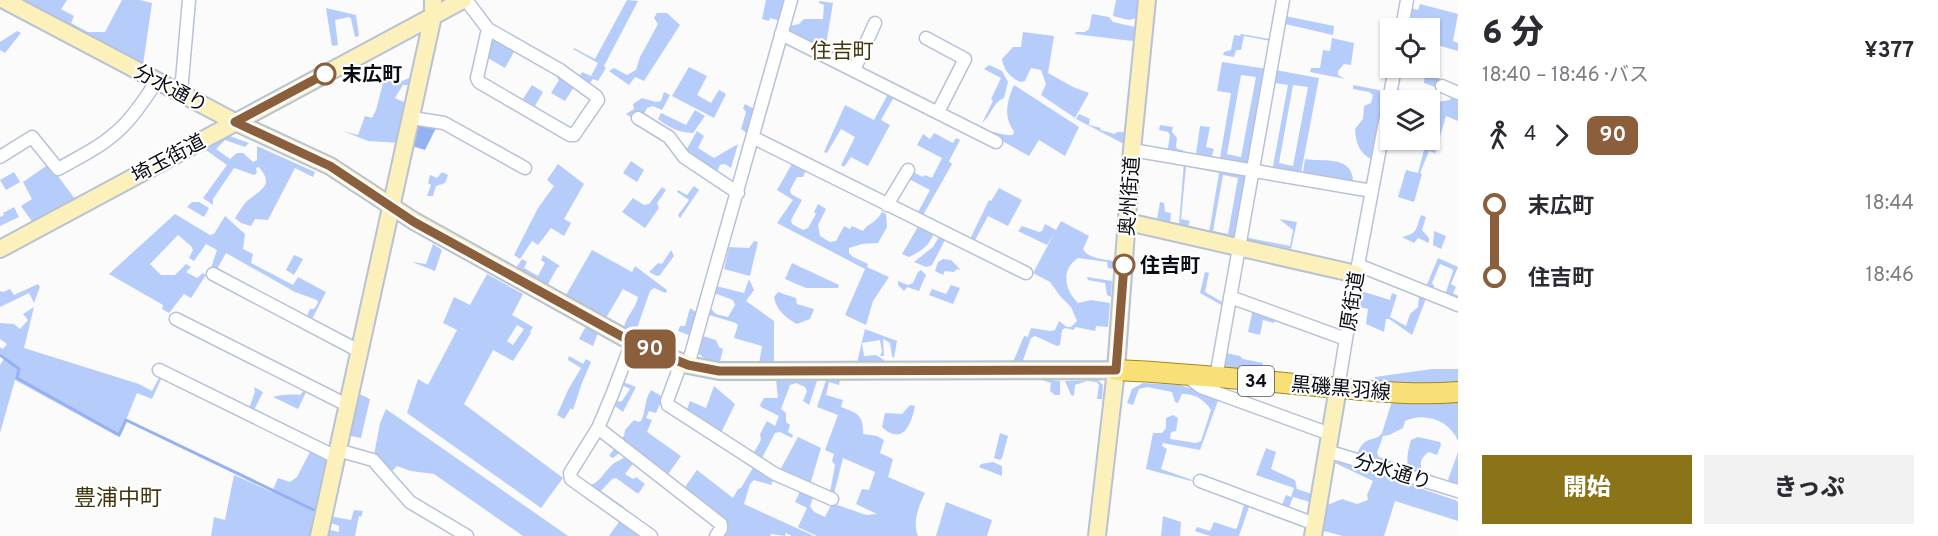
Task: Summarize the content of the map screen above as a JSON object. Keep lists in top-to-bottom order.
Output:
{
  "streets": {
    "main road": ["34", "黒磯黒羽線"],
    "street": [
      "分水通り",
      "埼玉街道",
      "奥州街道",
      "原街道"
    ]
  },
  "crossings": [
    ["分水通り", "埼玉街道"],
    ["分水通り", "奥州街道"],
    ["分水通り", "原街道"],
    ["分水通り", "黒磯黒羽線"],
    ["奥州街道", "黒磯黒羽線"],
    ["原街道", "黒磯黒羽線"]
  ],
  "districts": ["住吉町", "豊浦中町"],
  "places": ["末広町", "住吉町"],
  "lines": ["bus line 90"],
  "page": {
    "on_map": "90",
    "heading": ["6 分", "18:40 – 18:46 · バス", "¥377"],
    "legs": ["4", "90"],
    "list": [
      {
        "name": "末広町",
        "value": "18:44"
      },
      {
        "name": "住吉町",
        "value": "18:46"
      }
    ],
    "buttons": ["開始", "きっぷ"]
  }
}
